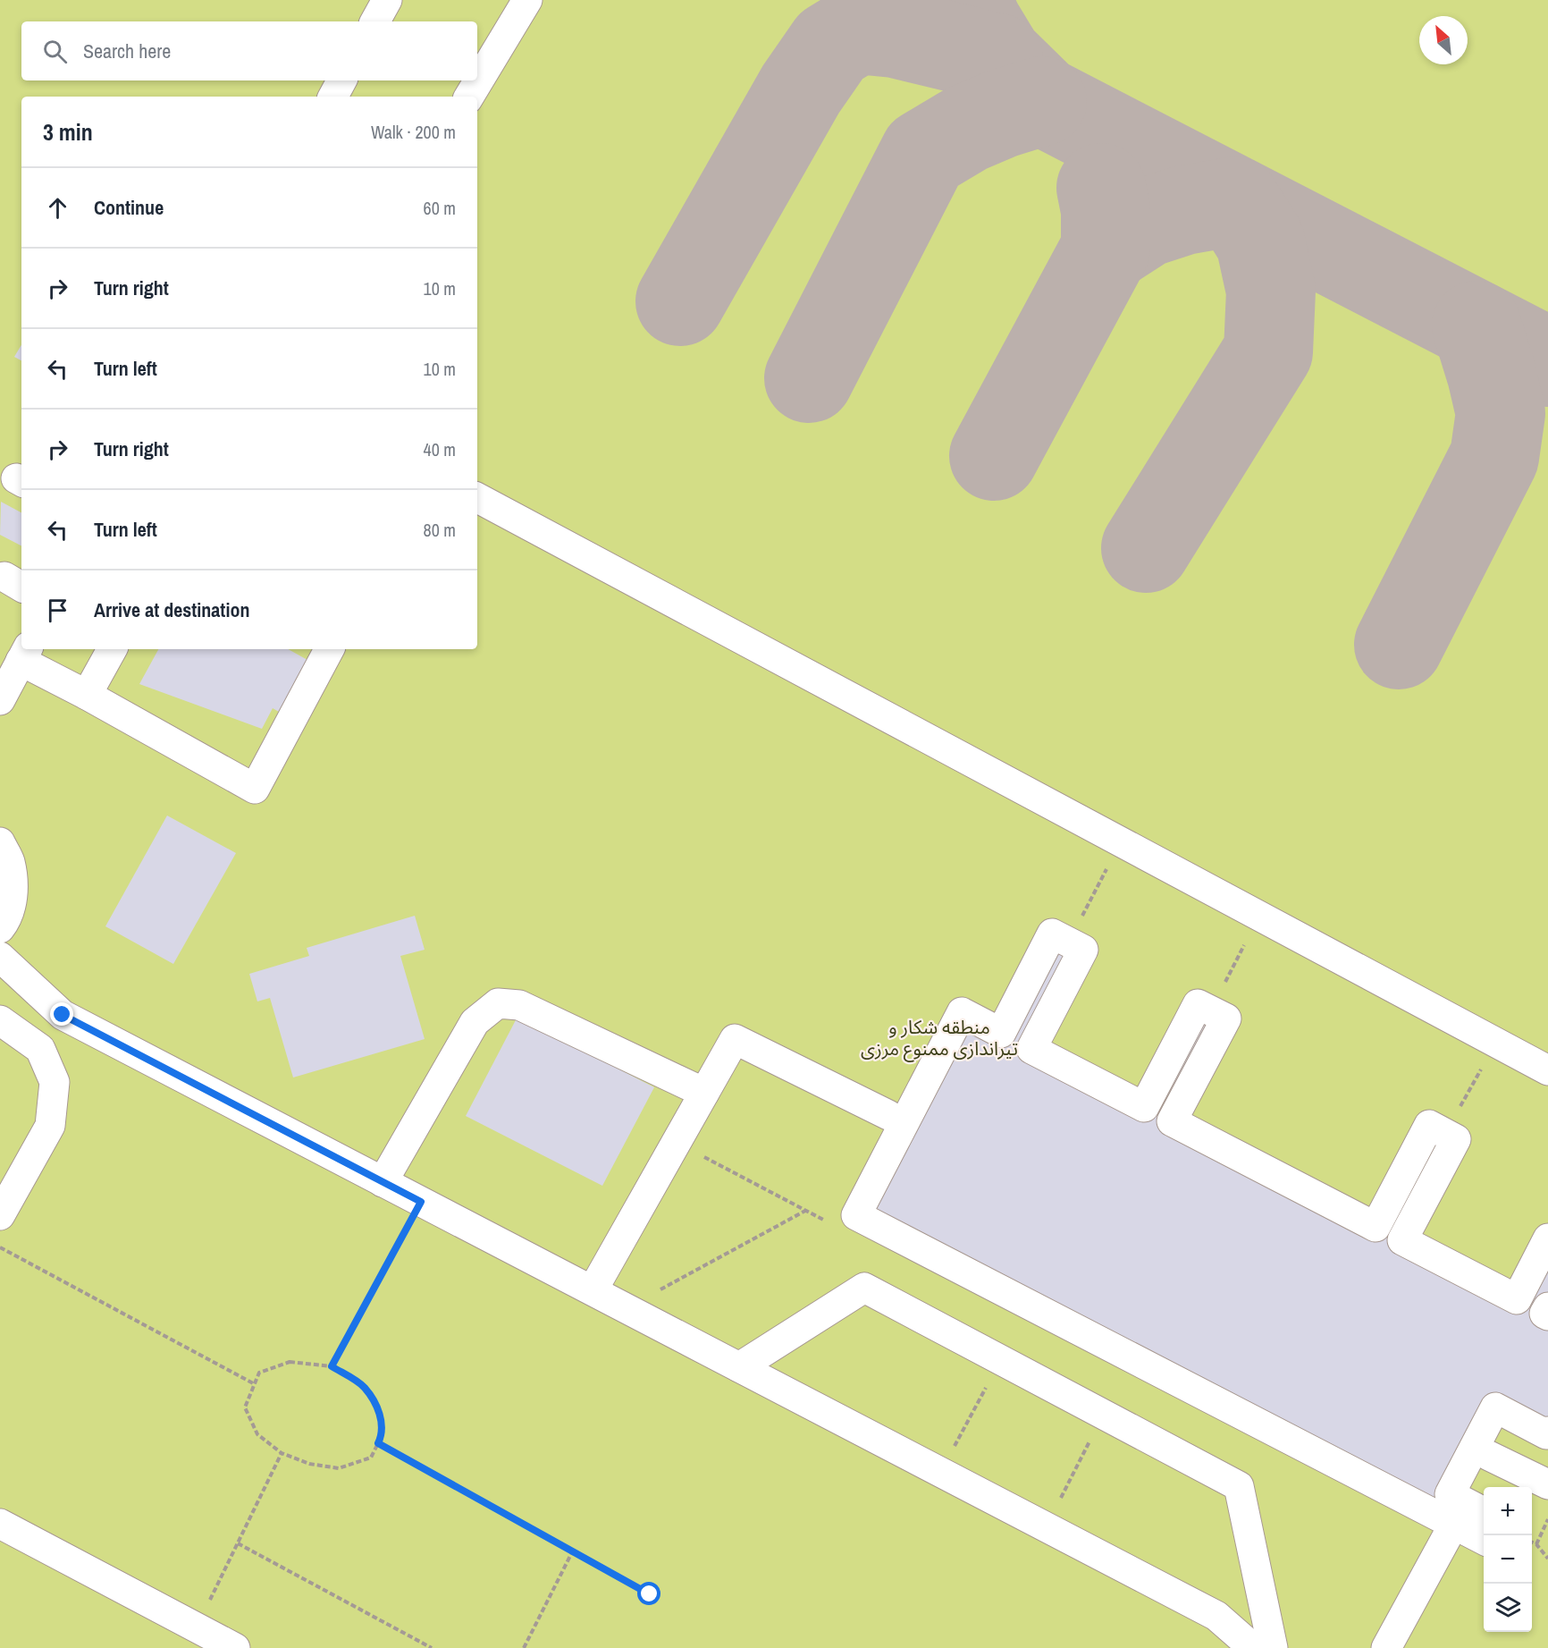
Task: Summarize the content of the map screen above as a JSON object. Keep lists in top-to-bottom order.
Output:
{
  "parks": ["منطقه شکار و تیراندازی ممنوع مرزی"],
  "north": "top left",
  "page": {
    "search": "Search here",
    "heading": ["3 min", "Walk · 200 m"],
    "list": [
      ["Continue", "60 m"],
      ["Turn right", "10 m"],
      ["Turn left", "10 m"],
      ["Turn right", "40 m"],
      ["Turn left", "80 m"],
      "Arrive at destination"
    ],
    "map_buttons": ["+", "−"]
  }
}
